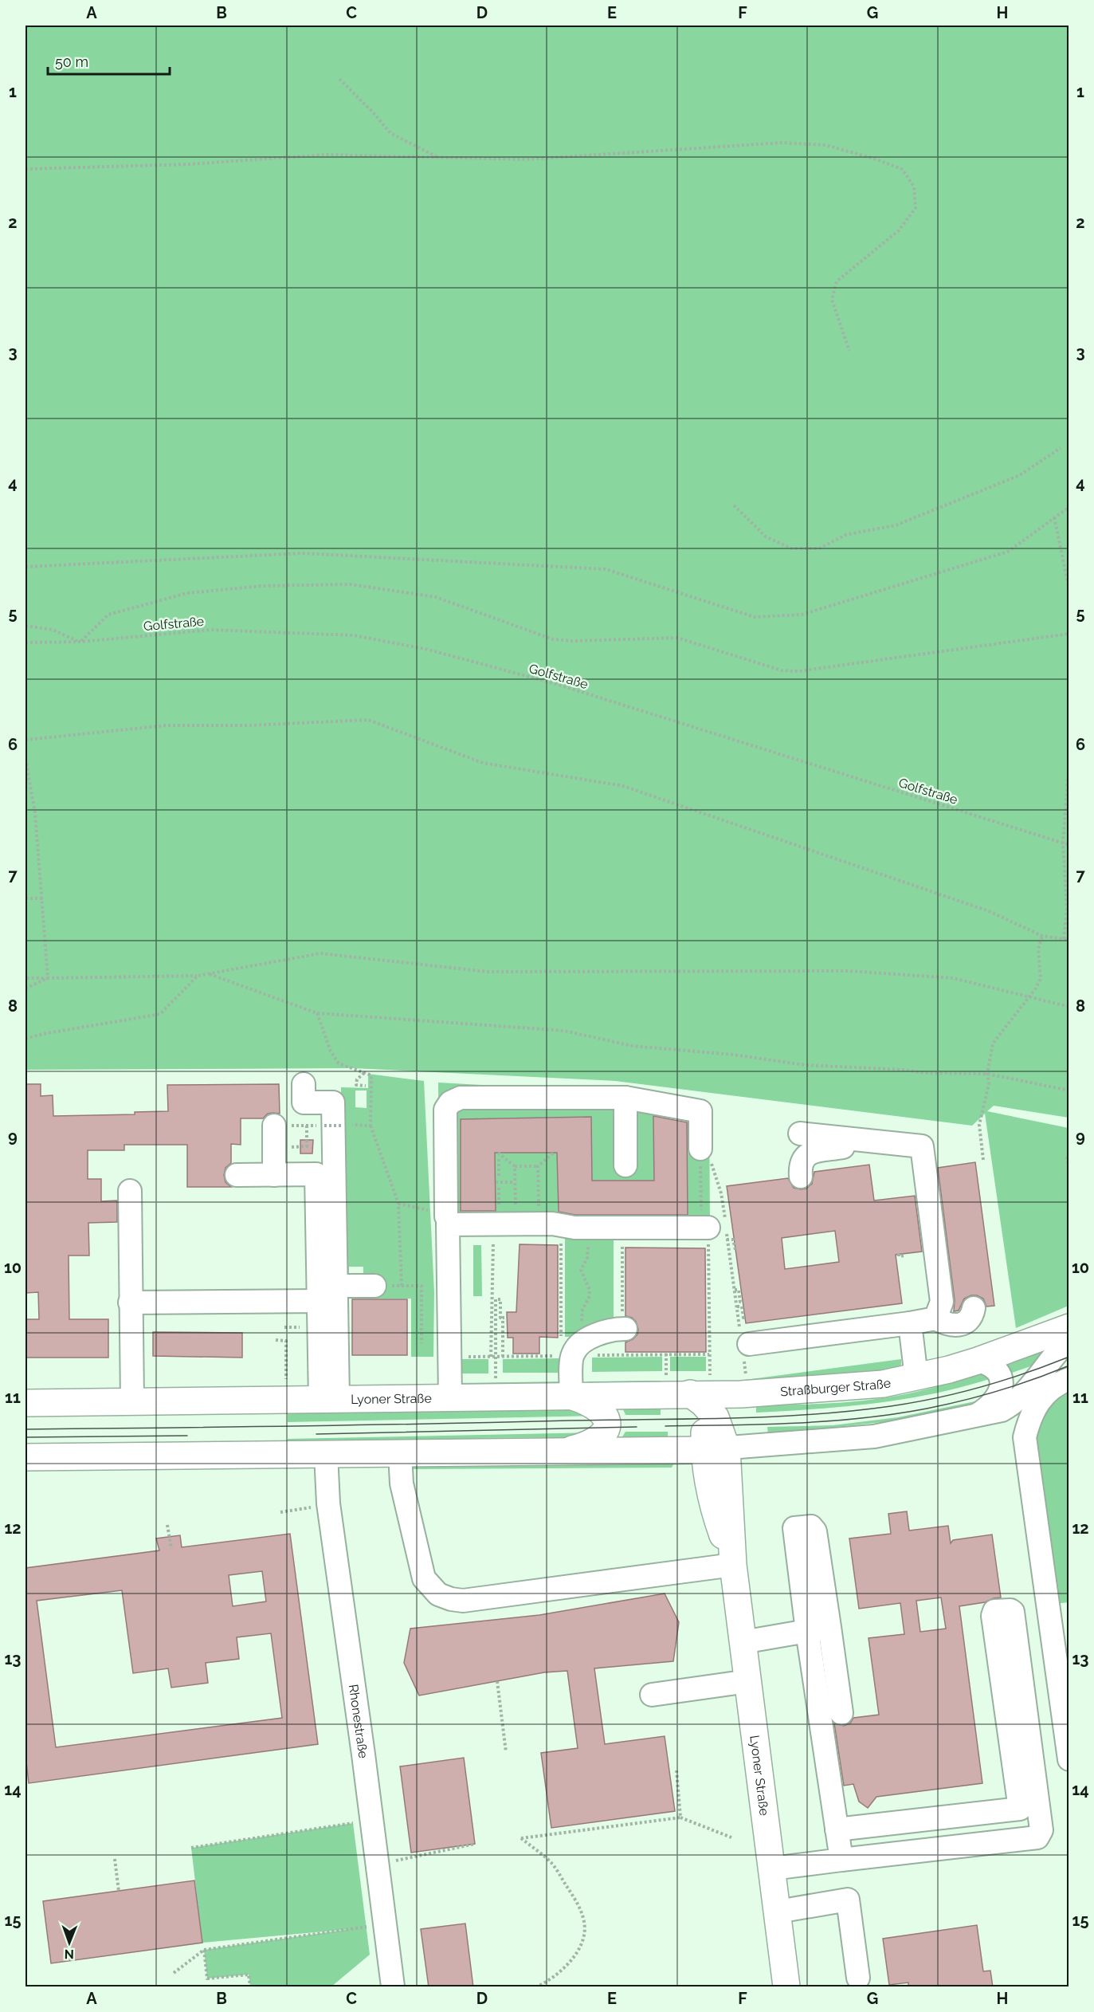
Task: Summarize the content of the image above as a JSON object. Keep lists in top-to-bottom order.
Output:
{
  "streets": {
    "main road": ["Straßburger Straße", "Lyoner Straße"],
    "street": ["Rhonestraße"],
    "path": ["Golfstraße"]
  },
  "crossings": [
    ["Straßburger Straße", "Lyoner Straße"]
  ],
  "scale_bar": "50 m",
  "north": "bottom",
  "grid": {
    "columns": [
      "A",
      "B",
      "C",
      "D",
      "E",
      "F",
      "G",
      "H"
    ],
    "rows": [
      "1",
      "2",
      "3",
      "4",
      "5",
      "6",
      "7",
      "8",
      "9",
      "10",
      "11",
      "12",
      "13",
      "14",
      "15"
    ]
  }
}
